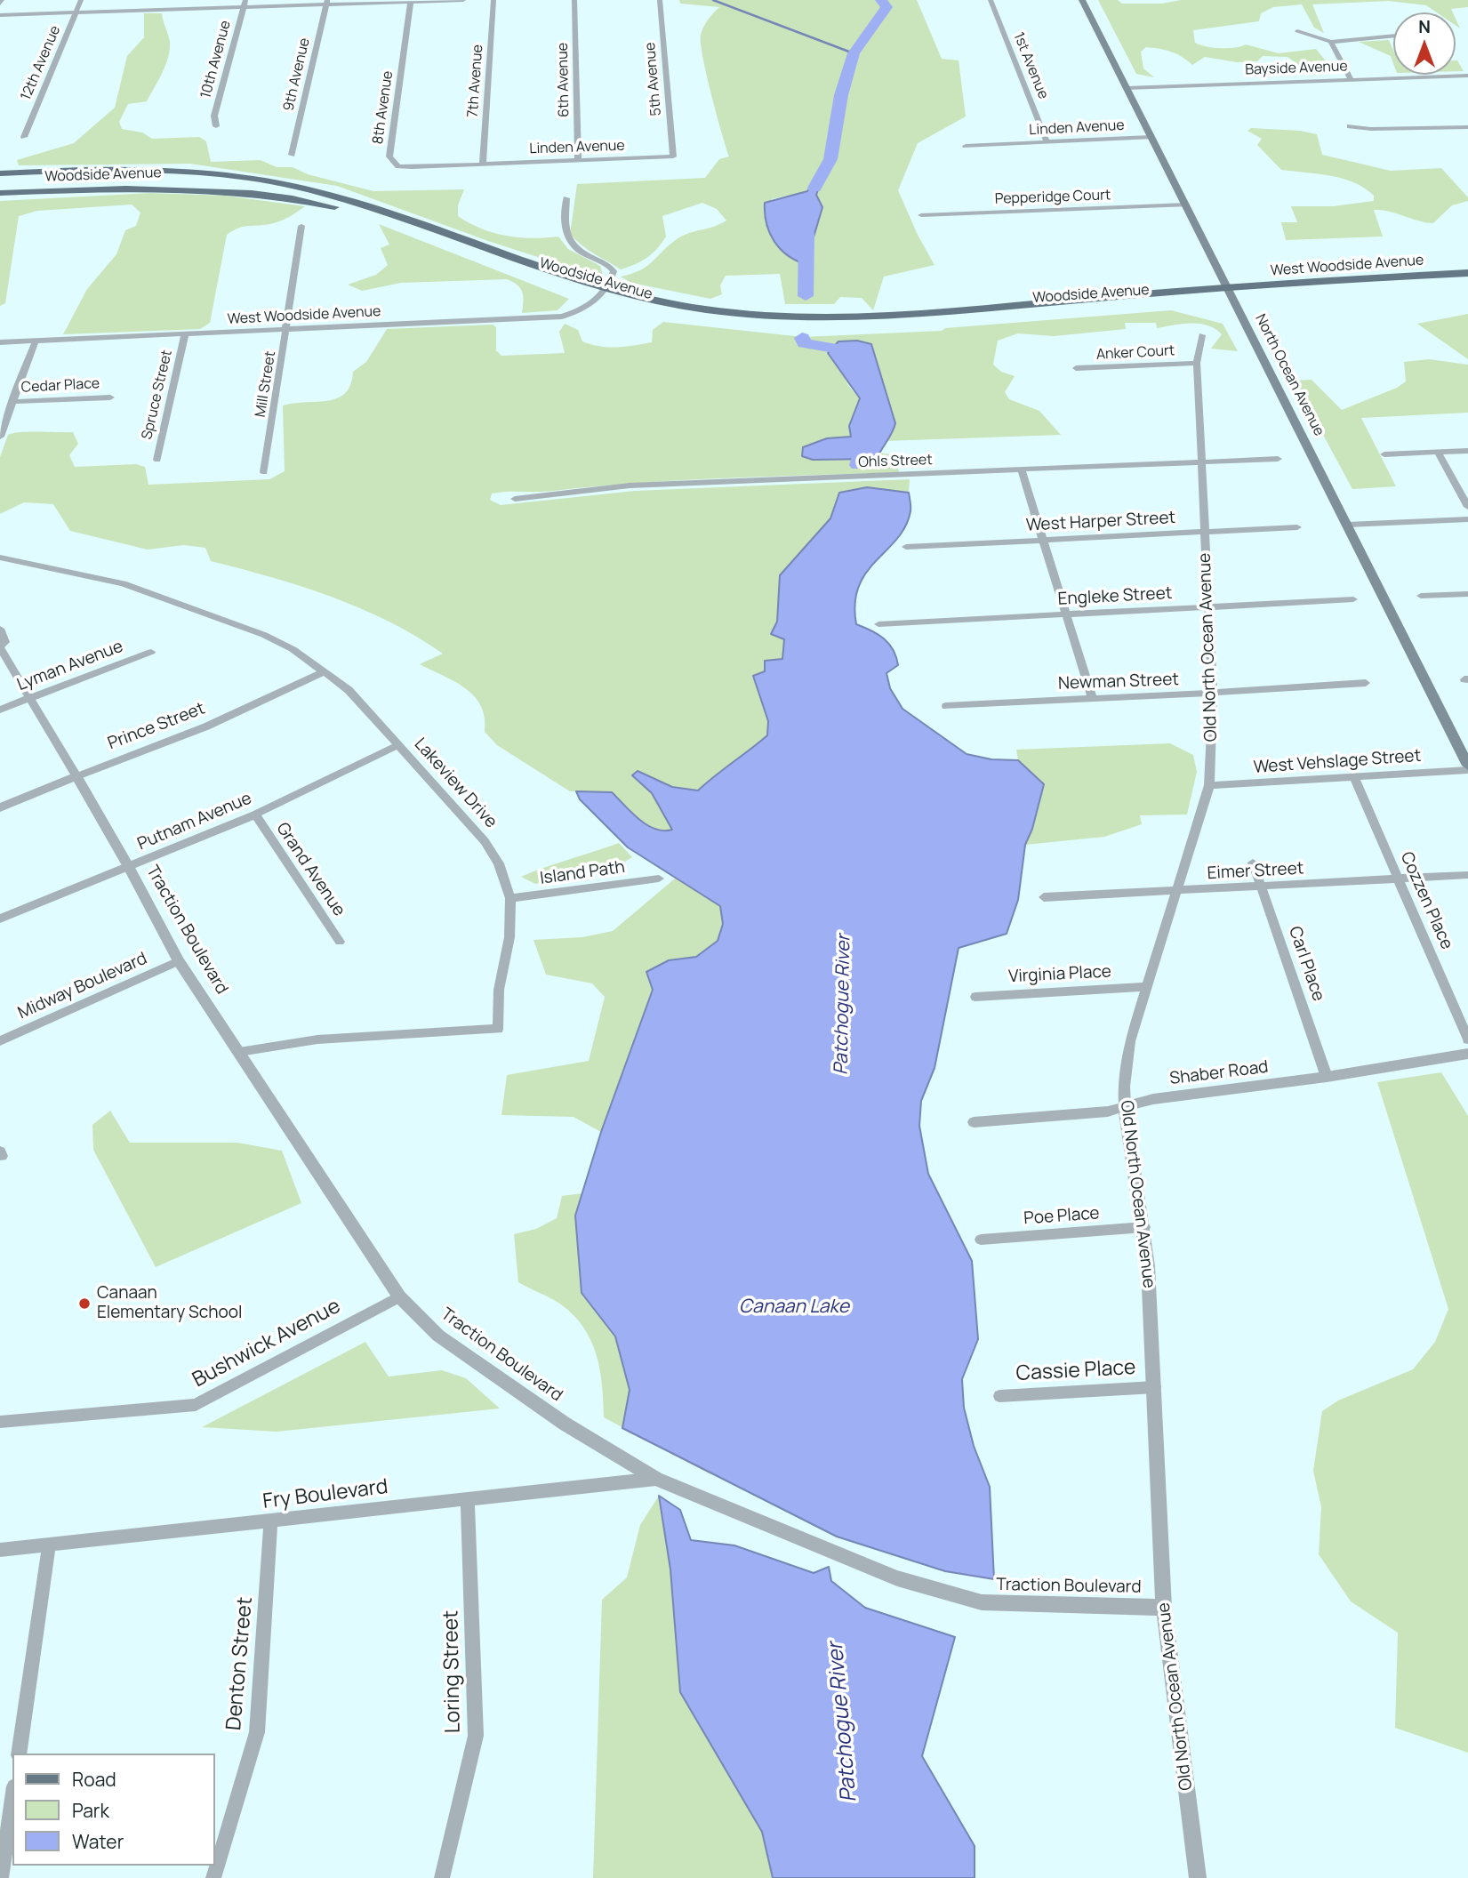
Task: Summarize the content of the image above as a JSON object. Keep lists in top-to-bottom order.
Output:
{
  "streets": {
    "main road": ["Woodside Avenue", "West Woodside Avenue", "North Ocean Avenue"],
    "street": [
      "10th Avenue",
      "12th Avenue",
      "1st Avenue",
      "Bayside Avenue",
      "9th Avenue",
      "5th Avenue",
      "6th Avenue",
      "7th Avenue",
      "8th Avenue",
      "Linden Avenue",
      "Pepperidge Court",
      "Anker Court",
      "Mill Street",
      "Cedar Place",
      "Spruce Street",
      "Ohls Street",
      "West Harper Street",
      "Engleke Street",
      "Old North Ocean Avenue",
      "Lyman Avenue",
      "Newman Street",
      "Prince Street",
      "West Vehslage Street",
      "Lakeview Drive",
      "Putnam Avenue",
      "Grand Avenue",
      "Eimer Street",
      "Island Path",
      "Cozzen Place",
      "Traction Boulevard",
      "Carl Place",
      "Virginia Place",
      "Midway Boulevard",
      "Shaber Road",
      "Poe Place",
      "Bushwick Avenue",
      "Cassie Place",
      "Fry Boulevard",
      "Denton Street",
      "Loring Street"
    ]
  },
  "crossings": [
    ["1st Avenue", "Linden Avenue"],
    ["Bayside Avenue", "North Ocean Avenue"],
    ["5th Avenue", "Linden Avenue"],
    ["6th Avenue", "Linden Avenue"],
    ["7th Avenue", "8th Avenue"],
    ["7th Avenue", "Linden Avenue"],
    ["8th Avenue", "Linden Avenue"],
    ["Linden Avenue", "North Ocean Avenue"],
    ["Woodside Avenue", "West Woodside Avenue"],
    ["Woodside Avenue", "North Ocean Avenue"],
    ["Pepperidge Court", "North Ocean Avenue"],
    ["West Woodside Avenue", "North Ocean Avenue"],
    ["West Woodside Avenue", "Mill Street"],
    ["West Woodside Avenue", "Spruce Street"],
    ["Anker Court", "Old North Ocean Avenue"],
    ["North Ocean Avenue", "West Vehslage Street"],
    ["Ohls Street", "Old North Ocean Avenue"],
    ["West Harper Street", "Old North Ocean Avenue"],
    ["Engleke Street", "Old North Ocean Avenue"],
    ["Old North Ocean Avenue", "Newman Street"],
    ["Old North Ocean Avenue", "West Vehslage Street"],
    ["Old North Ocean Avenue", "Eimer Street"],
    ["Old North Ocean Avenue", "Traction Boulevard"],
    ["Old North Ocean Avenue", "Virginia Place"],
    ["Old North Ocean Avenue", "Shaber Road"],
    ["Old North Ocean Avenue", "Poe Place"],
    ["Old North Ocean Avenue", "Cassie Place"],
    ["Lyman Avenue", "Traction Boulevard"],
    ["Prince Street", "Lakeview Drive"],
    ["Prince Street", "Traction Boulevard"],
    ["West Vehslage Street", "Cozzen Place"],
    ["Lakeview Drive", "Putnam Avenue"],
    ["Lakeview Drive", "Island Path"],
    ["Lakeview Drive", "Traction Boulevard"],
    ["Putnam Avenue", "Grand Avenue"],
    ["Putnam Avenue", "Traction Boulevard"],
    ["Eimer Street", "Cozzen Place"],
    ["Eimer Street", "Carl Place"],
    ["Traction Boulevard", "Midway Boulevard"],
    ["Traction Boulevard", "Bushwick Avenue"],
    ["Traction Boulevard", "Fry Boulevard"],
    ["Carl Place", "Shaber Road"],
    ["Fry Boulevard", "Denton Street"],
    ["Fry Boulevard", "Loring Street"]
  ],
  "water": ["Patchogue River", "Canaan Lake"],
  "places": ["Canaan Elementary School"],
  "legend": ["Road", "Park", "Water"],
  "north": "top"
}
